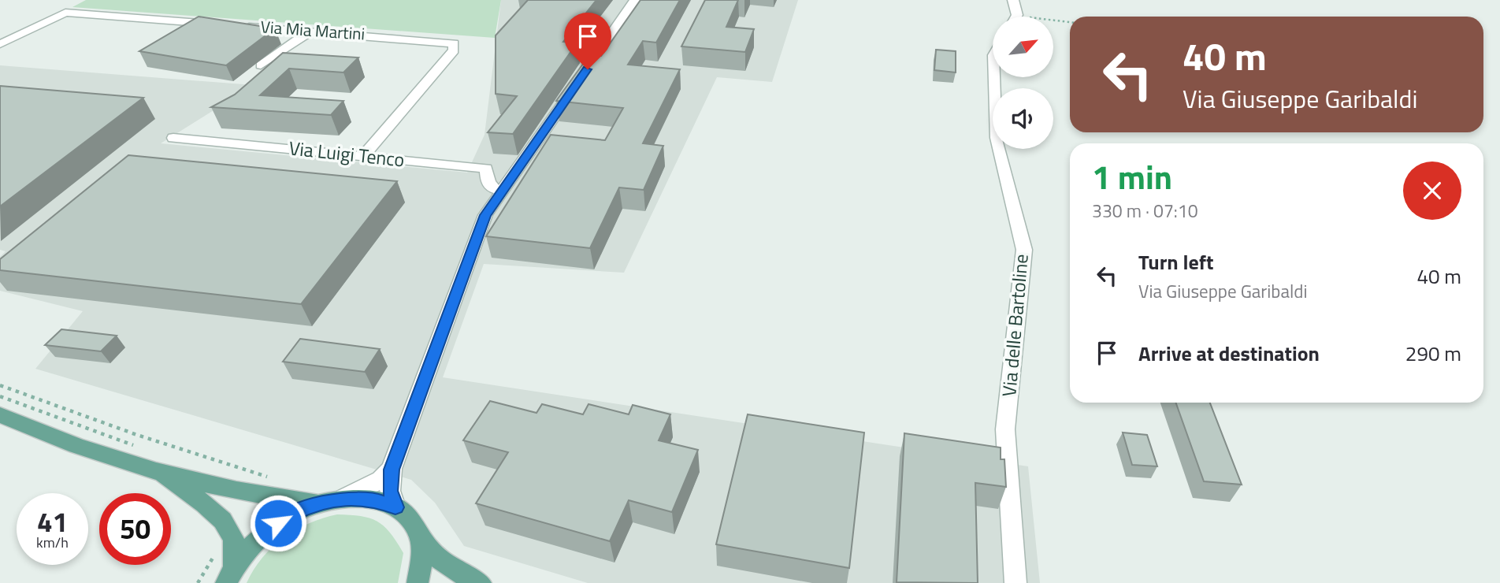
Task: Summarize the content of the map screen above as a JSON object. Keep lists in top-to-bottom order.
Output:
{
  "streets": {
    "street": ["Via Mia Martini", "Via Luigi Tenco", "Via delle Bartoline"]
  },
  "crossings": [
    ["Via Mia Martini", "Via Luigi Tenco"]
  ],
  "north": "top right",
  "page": {
    "turn": ["40 m", "Via Giuseppe Garibaldi"],
    "heading": ["1 min", "330 m · 07:10"],
    "list": [
      {
        "name": "Turn left",
        "note": "Via Giuseppe Garibaldi",
        "value": "40 m"
      },
      {
        "name": "Arrive at destination",
        "value": "290 m"
      }
    ],
    "speed": "41 km/h",
    "limit": "50"
  }
}
